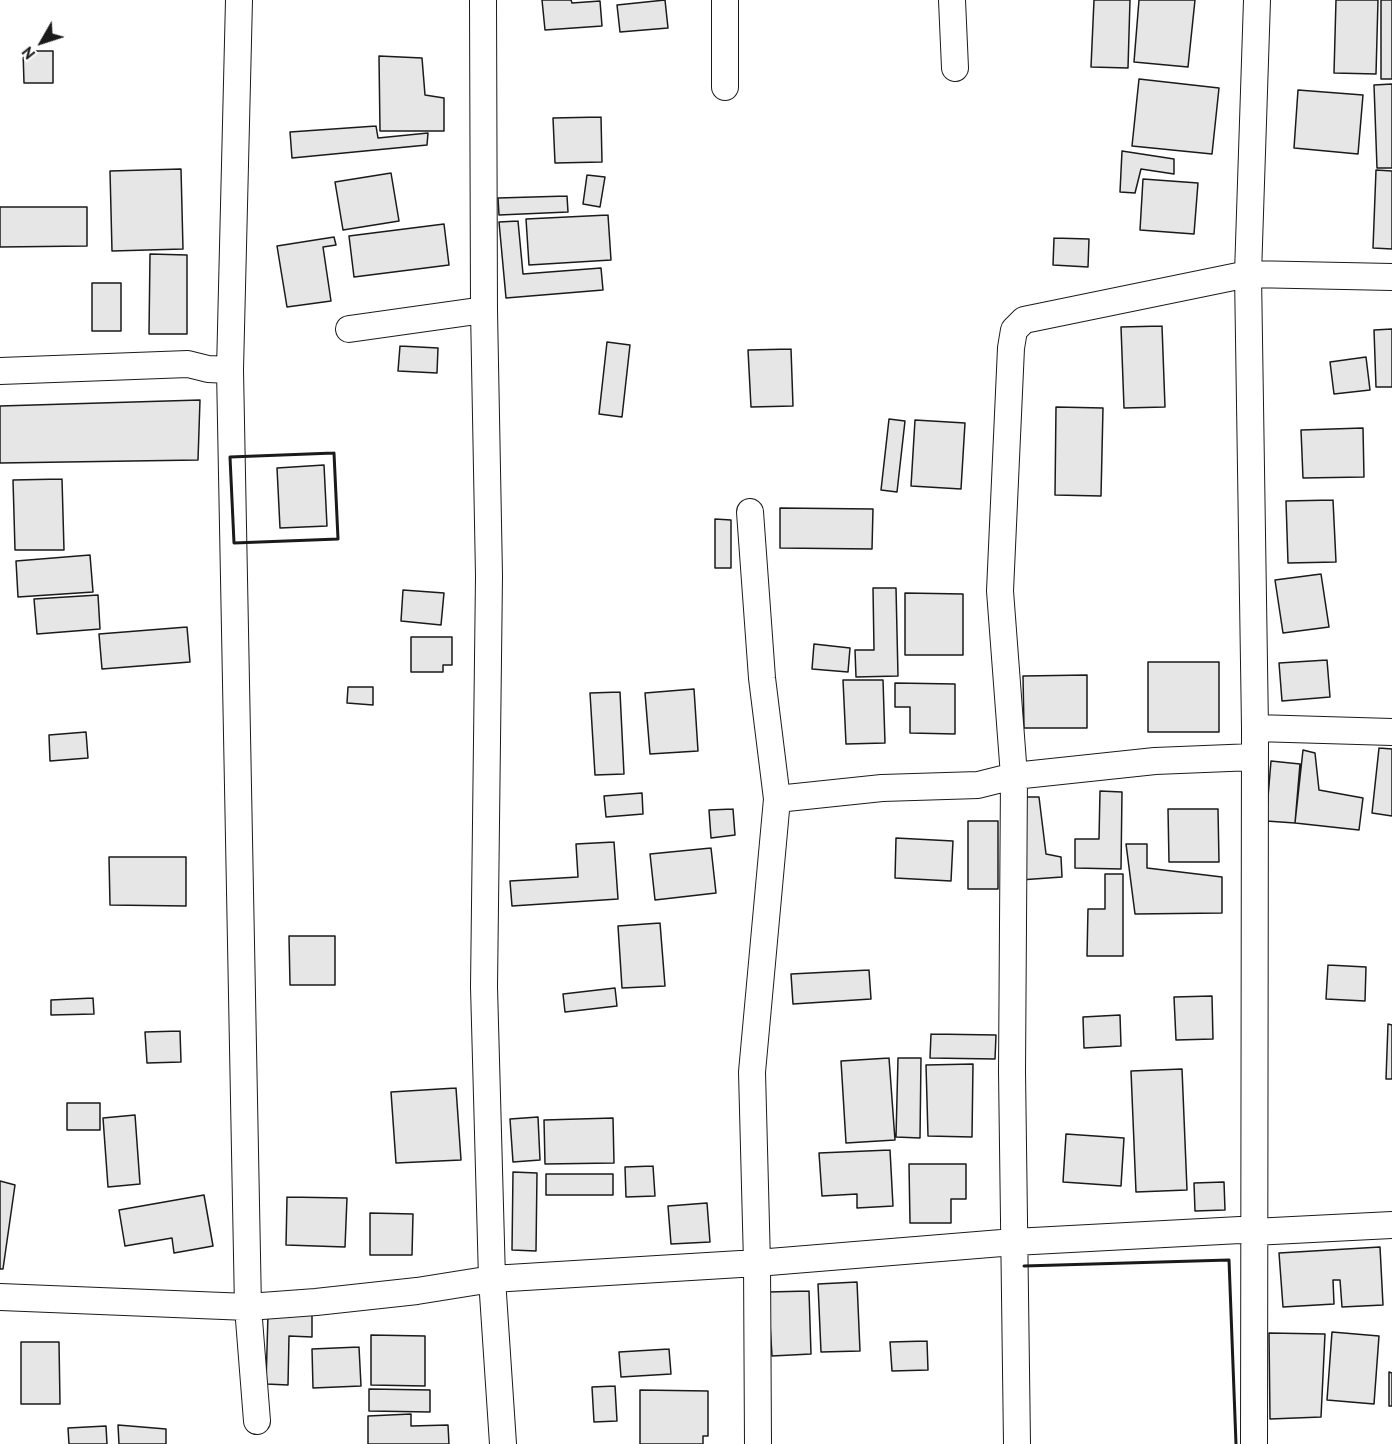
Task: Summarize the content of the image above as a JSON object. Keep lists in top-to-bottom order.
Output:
{
  "north": "bottom left"
}
